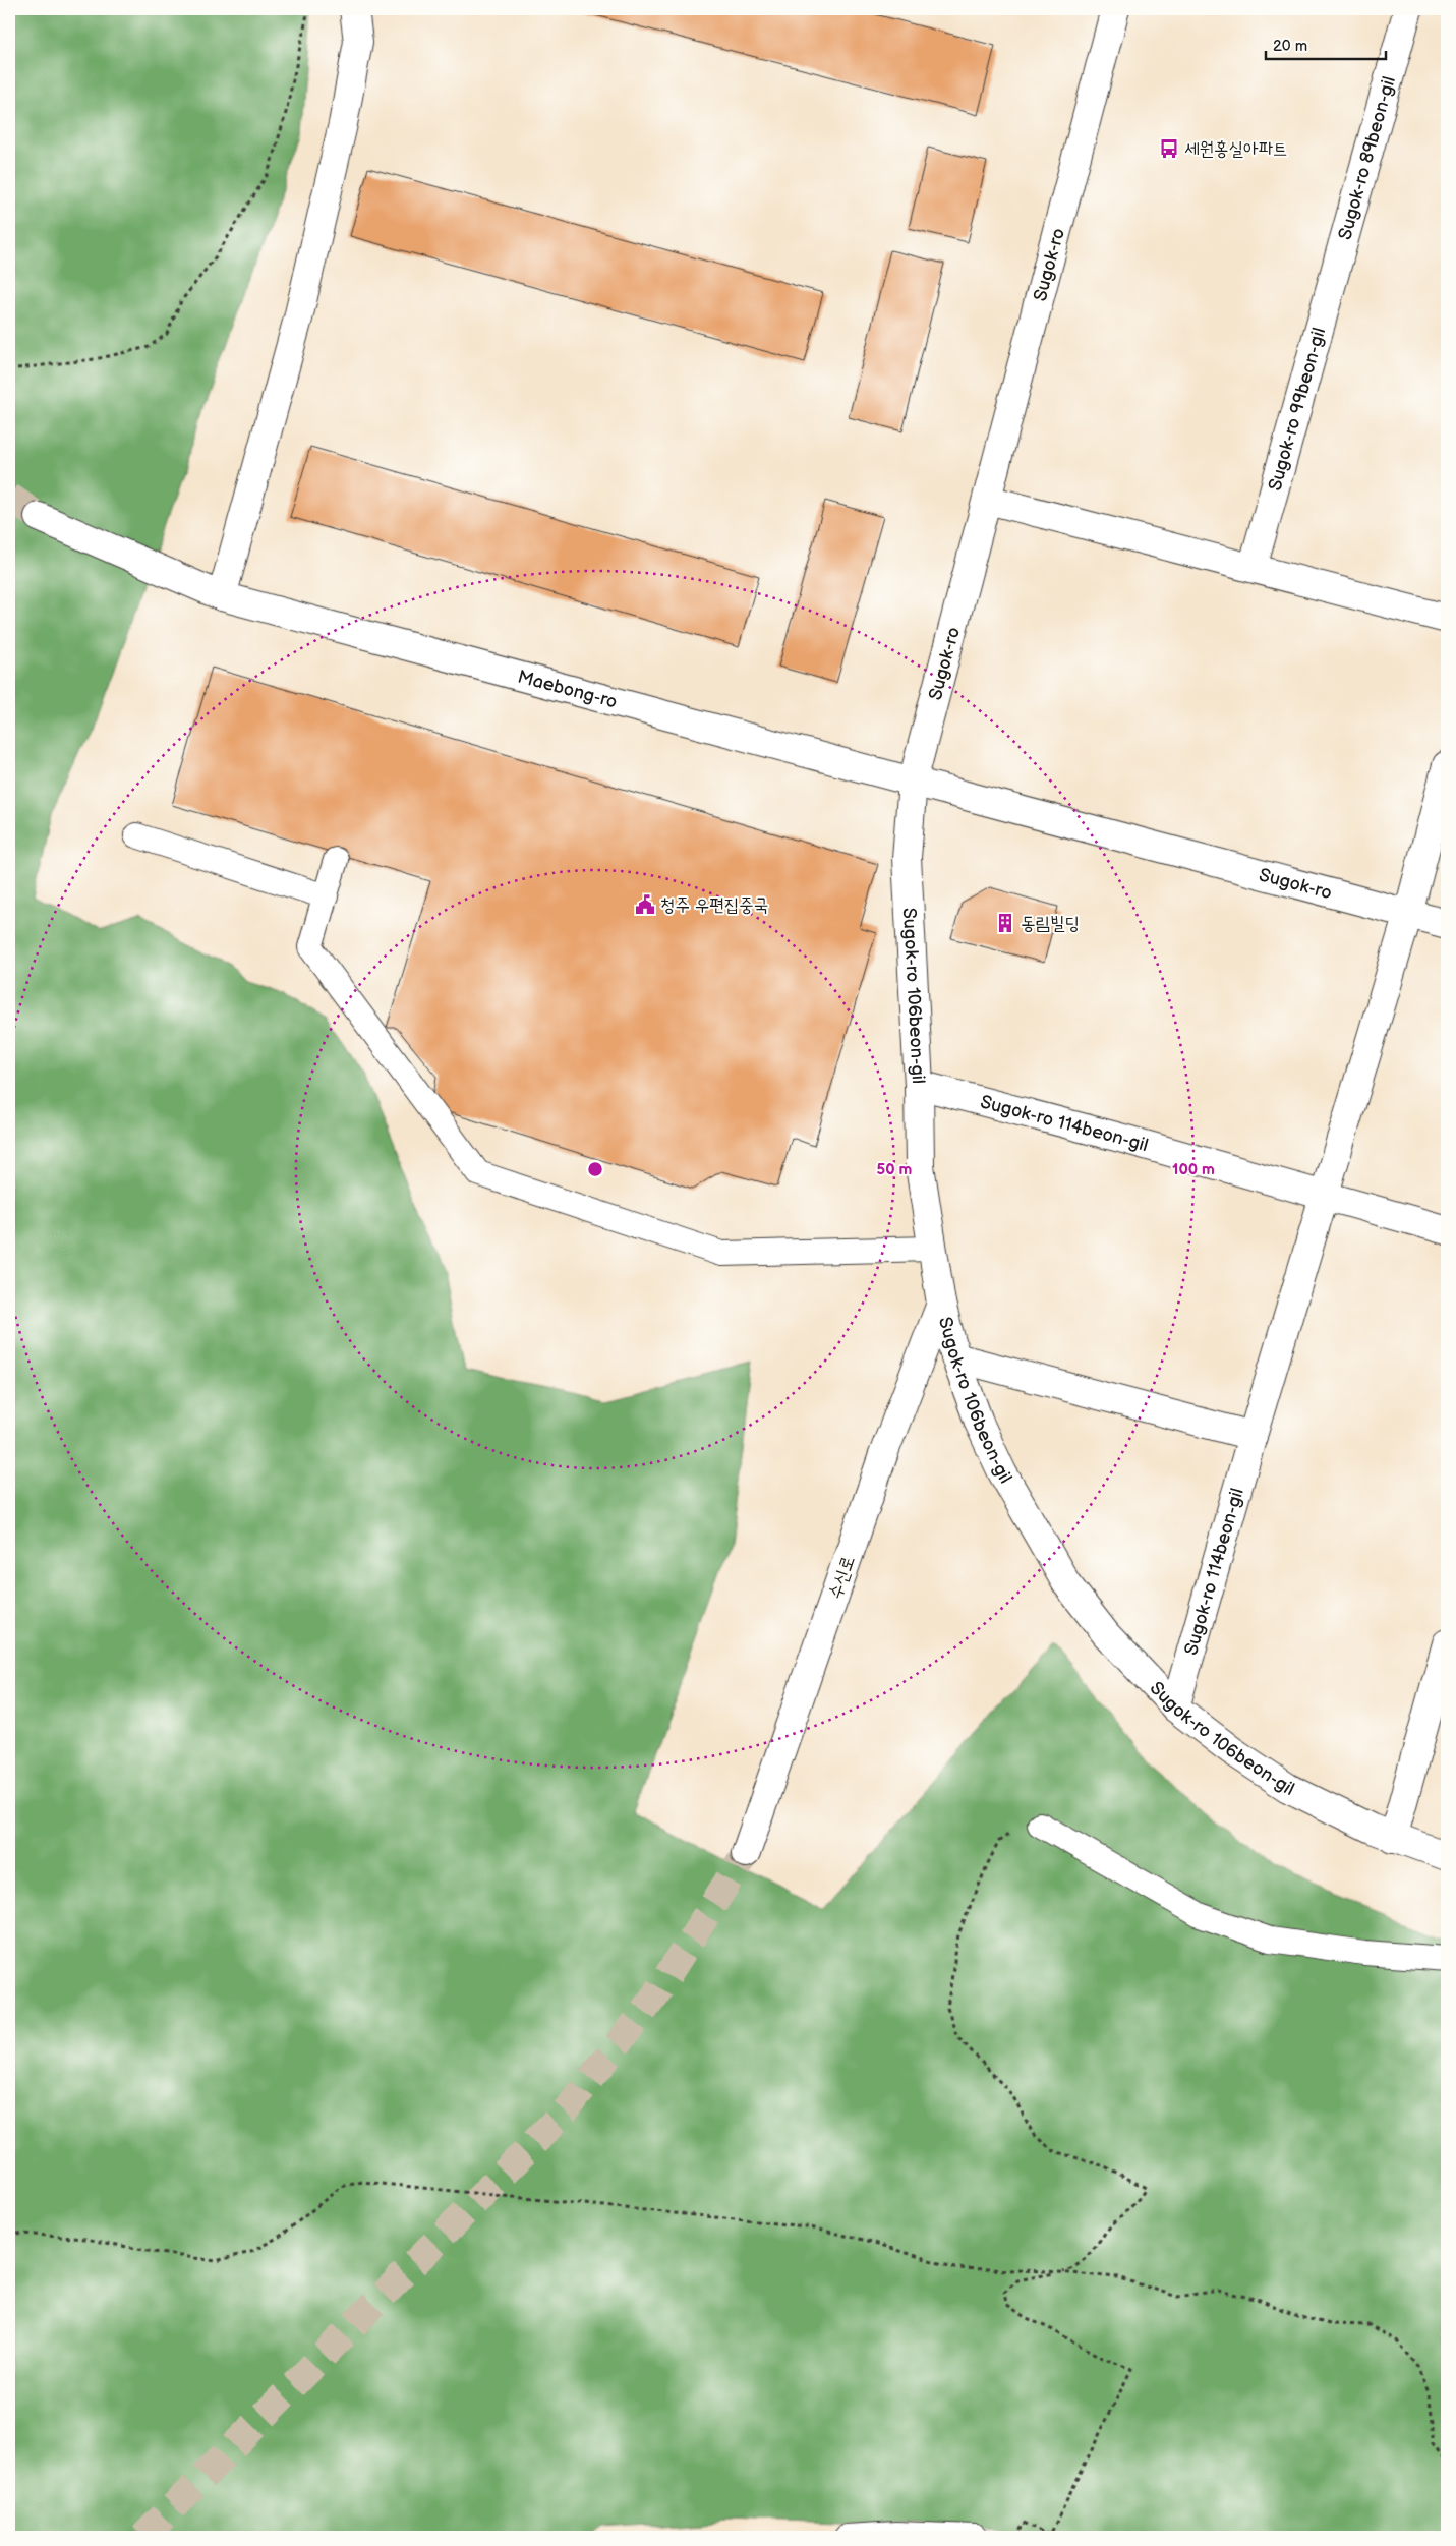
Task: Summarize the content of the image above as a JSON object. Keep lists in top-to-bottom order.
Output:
{
  "streets": {
    "street": [
      "Sugok-ro 89beon-gil",
      "Sugok-ro",
      "Sugok-ro 99beon-gil",
      "Maebong-ro",
      "Sugok-ro 106beon-gil",
      "Sugok-ro 114beon-gil",
      "수신로"
    ]
  },
  "crossings": [
    ["Sugok-ro 89beon-gil", "Sugok-ro 99beon-gil"],
    ["Sugok-ro", "Maebong-ro"],
    ["Sugok-ro", "Sugok-ro 106beon-gil"],
    ["Sugok-ro", "Sugok-ro 114beon-gil"],
    ["Maebong-ro", "Sugok-ro 106beon-gil"],
    ["Sugok-ro 106beon-gil", "Sugok-ro 114beon-gil"],
    ["Sugok-ro 106beon-gil", "수신로"]
  ],
  "places": {
    "bus stop": ["세원홍실아파트"],
    "public building": ["청주 우편집중국"],
    "building": ["동림빌딩"]
  },
  "scale_bar": "20 m",
  "rings": ["50 m", "100 m"]
}
